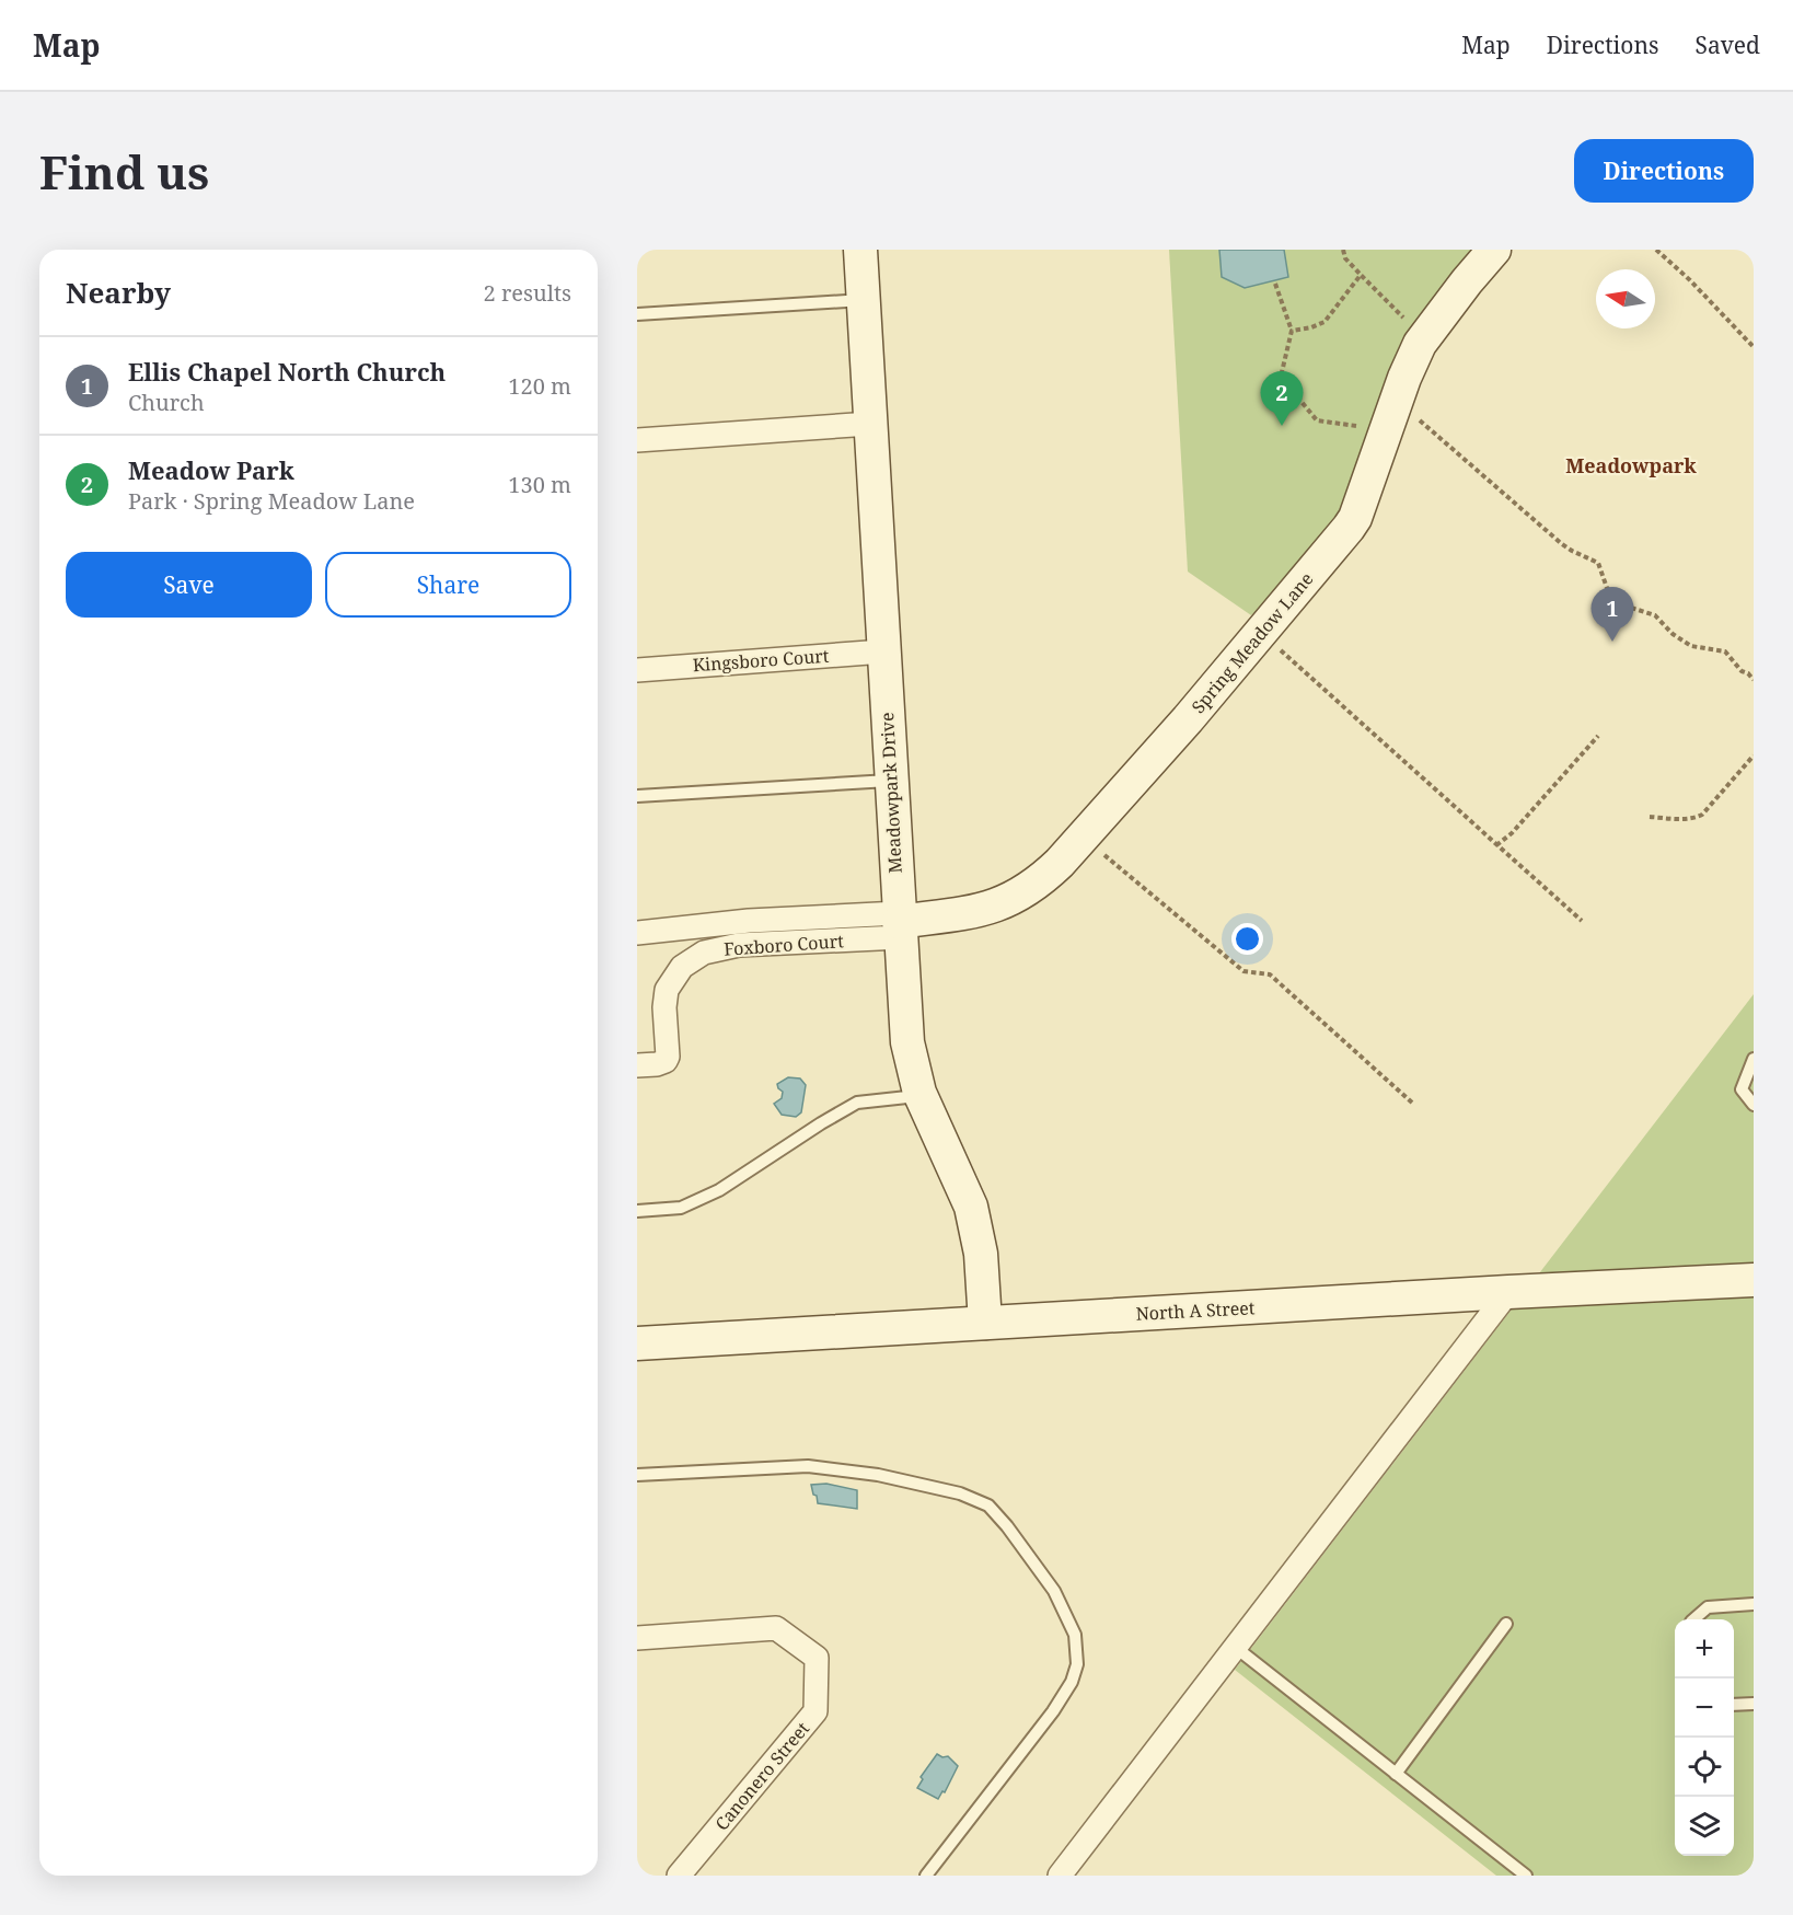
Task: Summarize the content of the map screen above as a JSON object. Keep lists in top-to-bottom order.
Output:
{
  "streets": {
    "street": [
      "Spring Meadow Lane",
      "Kingsboro Court",
      "Meadowpark Drive",
      "Foxboro Court",
      "North A Street",
      "Canonero Street"
    ]
  },
  "crossings": [
    ["Spring Meadow Lane", "Meadowpark Drive"],
    ["Spring Meadow Lane", "Foxboro Court"],
    ["Kingsboro Court", "Meadowpark Drive"],
    ["Meadowpark Drive", "Foxboro Court"],
    ["Meadowpark Drive", "North A Street"]
  ],
  "districts": ["Meadowpark"],
  "north": "left",
  "page": {
    "header": "Map",
    "nav": ["Map", "Directions", "Saved"],
    "buttons": [
      "Directions",
      ["Save", "Share"]
    ],
    "title": "Find us",
    "heading": ["Nearby", "2 results"],
    "list": [
      {
        "mark": "1",
        "name": "Ellis Chapel North Church",
        "note": "Church",
        "value": "120 m"
      },
      {
        "mark": "2",
        "name": "Meadow Park",
        "note": "Park · Spring Meadow Lane",
        "value": "130 m"
      }
    ],
    "pins": ["2", "1"],
    "map_buttons": ["+", "−"]
  }
}
